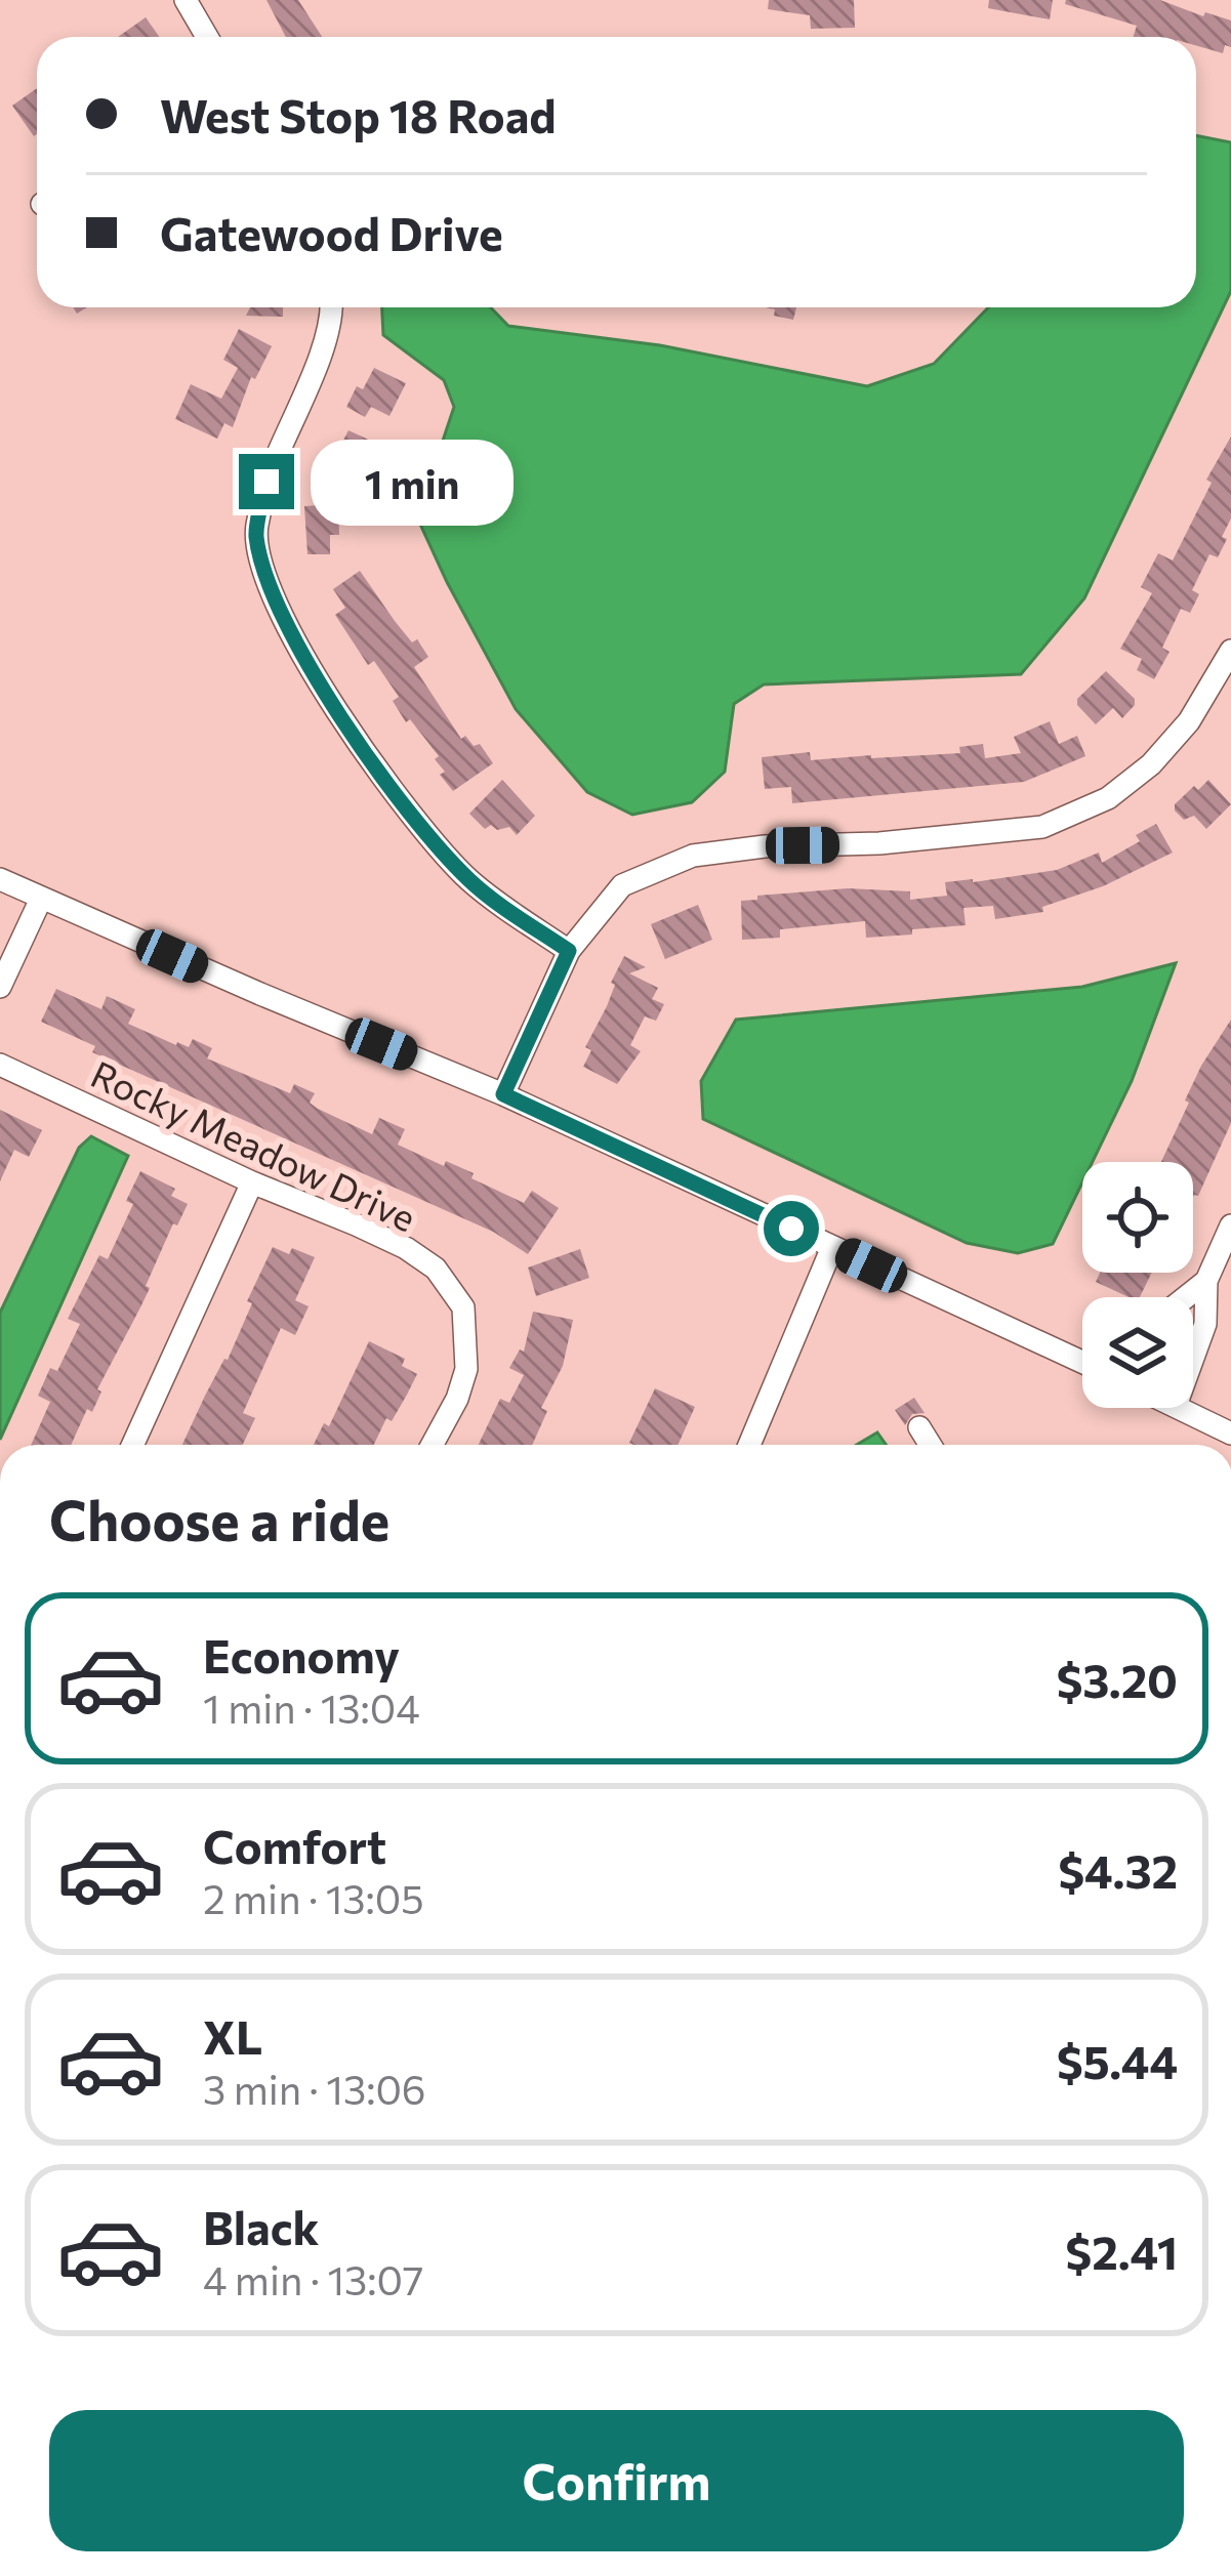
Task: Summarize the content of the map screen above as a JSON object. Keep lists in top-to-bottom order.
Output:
{
  "streets": {
    "street": ["Rocky Meadow Drive"]
  },
  "page": {
    "banner": ["West Stop 18 Road", "Gatewood Drive"],
    "bubble": "1 min",
    "heading": "Choose a ride",
    "list": [
      {
        "name": "Economy",
        "note": "1 min · 13:04",
        "value": "$3.20"
      },
      {
        "name": "Comfort",
        "note": "2 min · 13:05",
        "value": "$4.32"
      },
      {
        "name": "XL",
        "note": "3 min · 13:06",
        "value": "$5.44"
      },
      {
        "name": "Black",
        "note": "4 min · 13:07",
        "value": "$2.41"
      }
    ],
    "buttons": "Confirm"
  }
}
